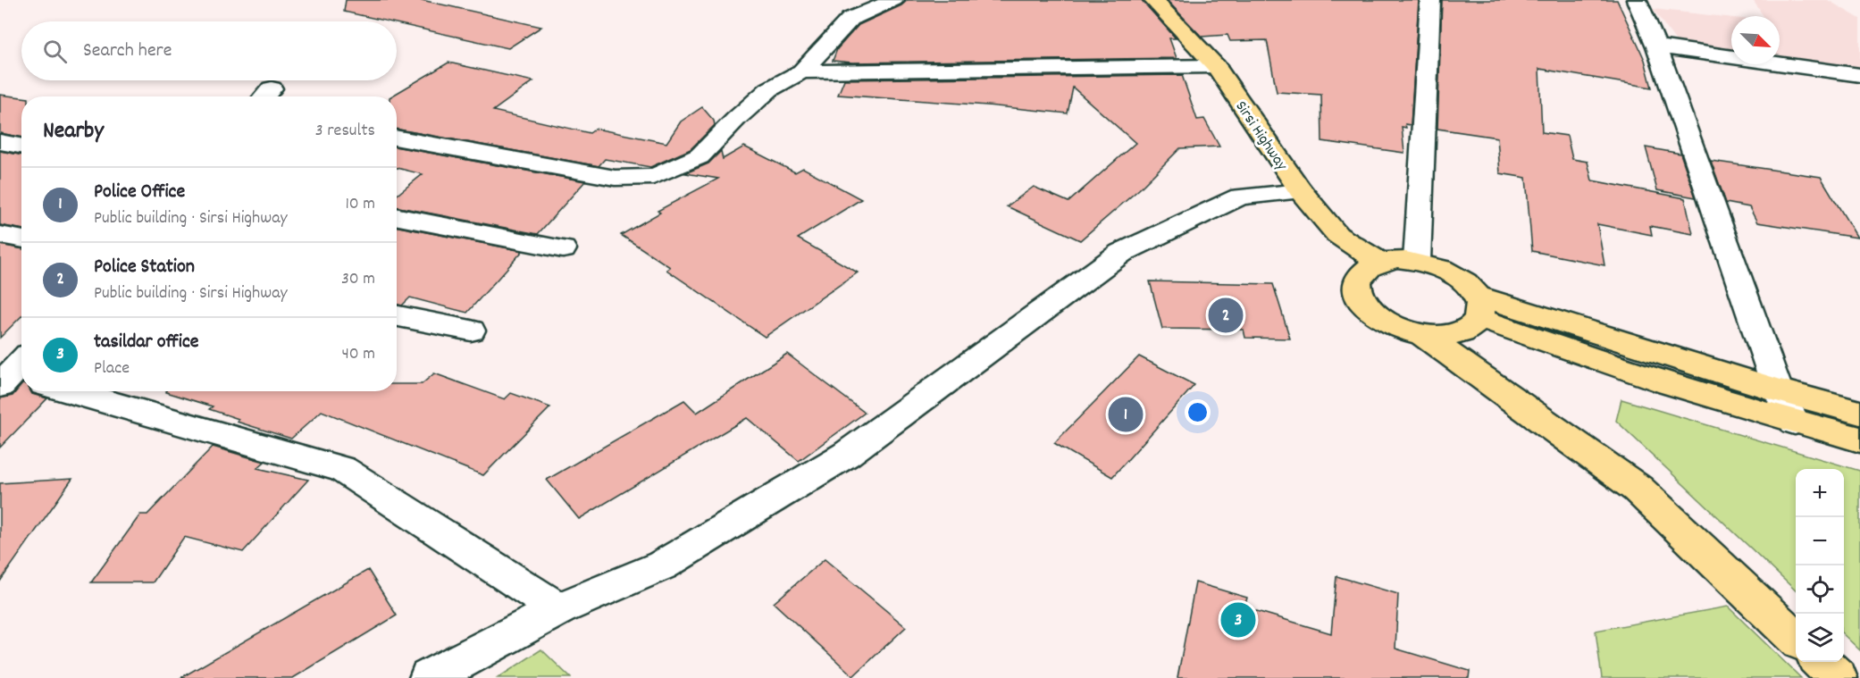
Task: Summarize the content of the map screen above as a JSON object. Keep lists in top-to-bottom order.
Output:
{
  "streets": {
    "main road": ["Sirsi Highway"]
  },
  "north": "bottom right",
  "page": {
    "search": "Search here",
    "heading": ["Nearby", "3 results"],
    "list": [
      {
        "mark": "1",
        "name": "Police Office",
        "note": "Public building · Sirsi Highway",
        "value": "10 m"
      },
      {
        "mark": "2",
        "name": "Police Station",
        "note": "Public building · Sirsi Highway",
        "value": "30 m"
      },
      {
        "mark": "3",
        "name": "tasildar office",
        "note": "Place",
        "value": "40 m"
      }
    ],
    "pins": ["2", "1", "3"],
    "map_buttons": ["+", "−"]
  }
}
